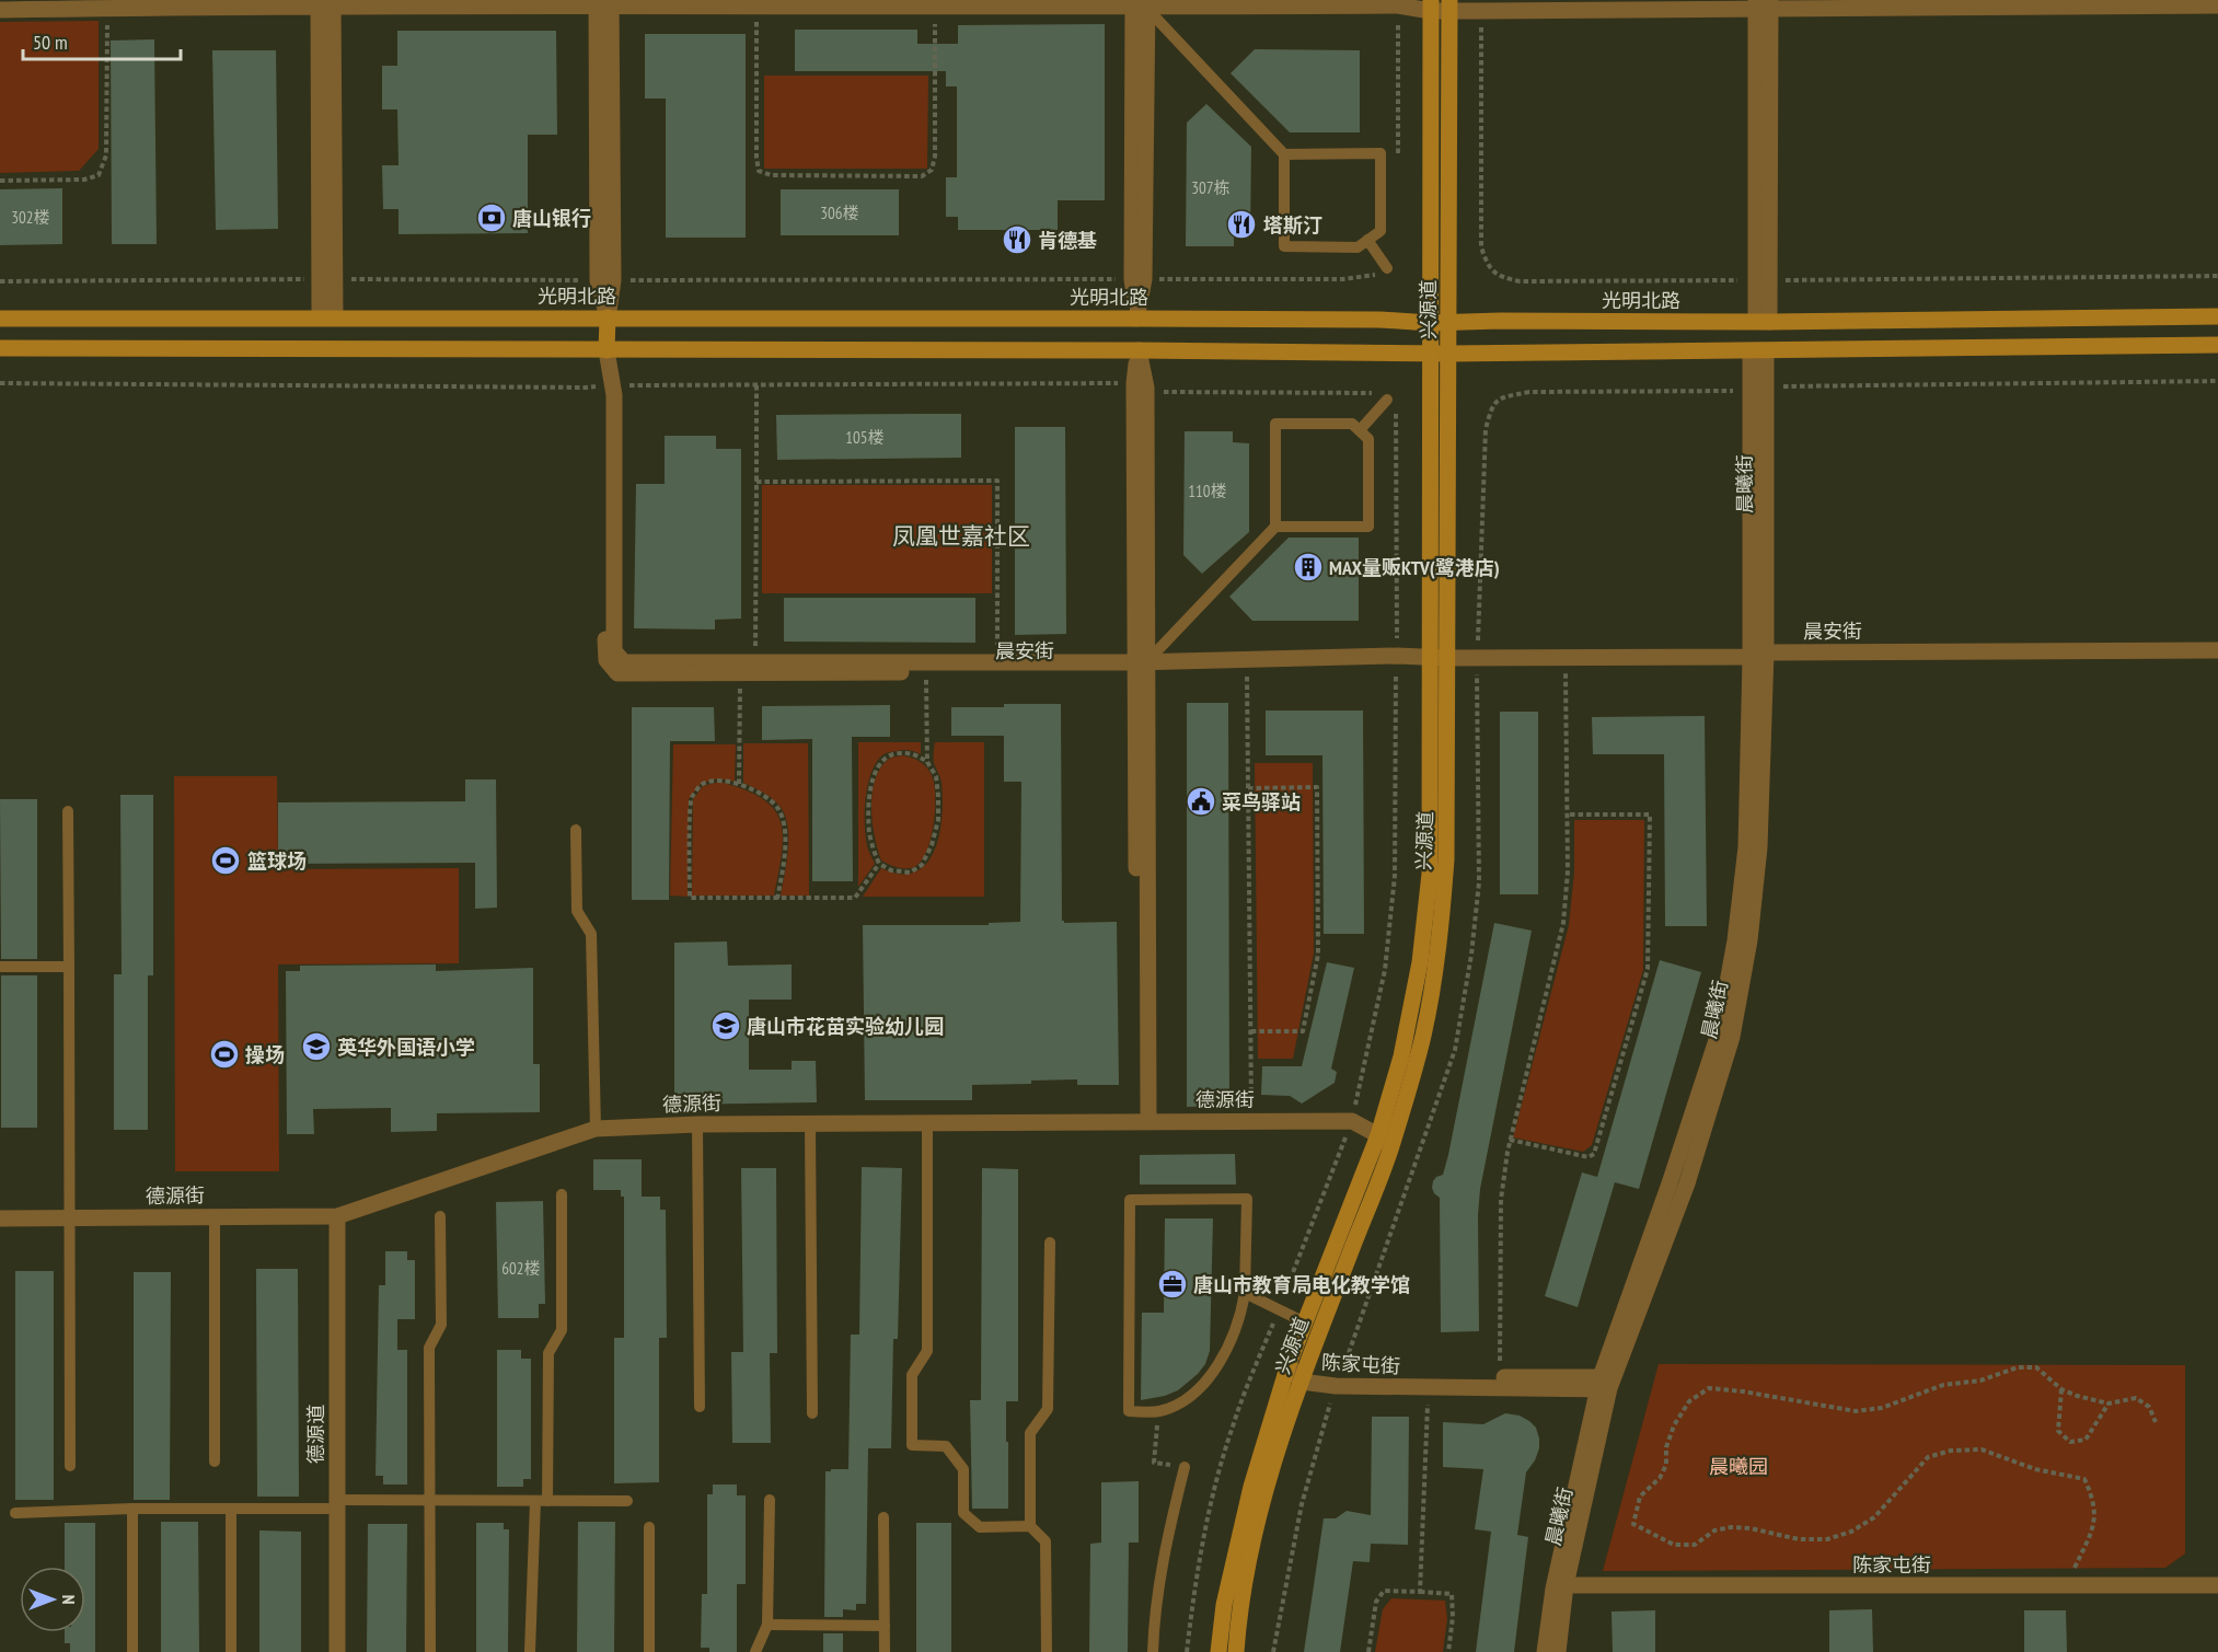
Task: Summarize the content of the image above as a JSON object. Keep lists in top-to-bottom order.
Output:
{
  "streets": {
    "main road": ["光明北路", "兴源道"],
    "street": [
      "晨曦街",
      "晨安街",
      "德源街",
      "陈家屯街",
      "德源道"
    ]
  },
  "crossings": [
    ["光明北路", "兴源道"],
    ["兴源道", "晨安街"],
    ["兴源道", "德源街"],
    ["兴源道", "陈家屯街"],
    ["晨曦街", "晨安街"],
    ["晨曦街", "陈家屯街"],
    ["德源街", "德源道"]
  ],
  "districts": ["凤凰世嘉社区"],
  "parks": ["晨曦园"],
  "places": {
    "bank": ["唐山银行"],
    "restaurant": ["塔斯汀", "肯德基"],
    "building": ["MAX量贩KTV(鹭港店)"],
    "public building": ["菜鸟驿站"],
    "sports": ["篮球场", "操场"],
    "school or university": ["唐山市花苗实验幼儿园", "英华外国语小学"],
    "office": ["唐山市教育局电化教学馆"]
  },
  "house_numbers": [
    "307栋",
    "306楼",
    "302楼",
    "105楼",
    "110楼",
    "602楼"
  ],
  "scale_bar": "50 m",
  "north": "right"
}
